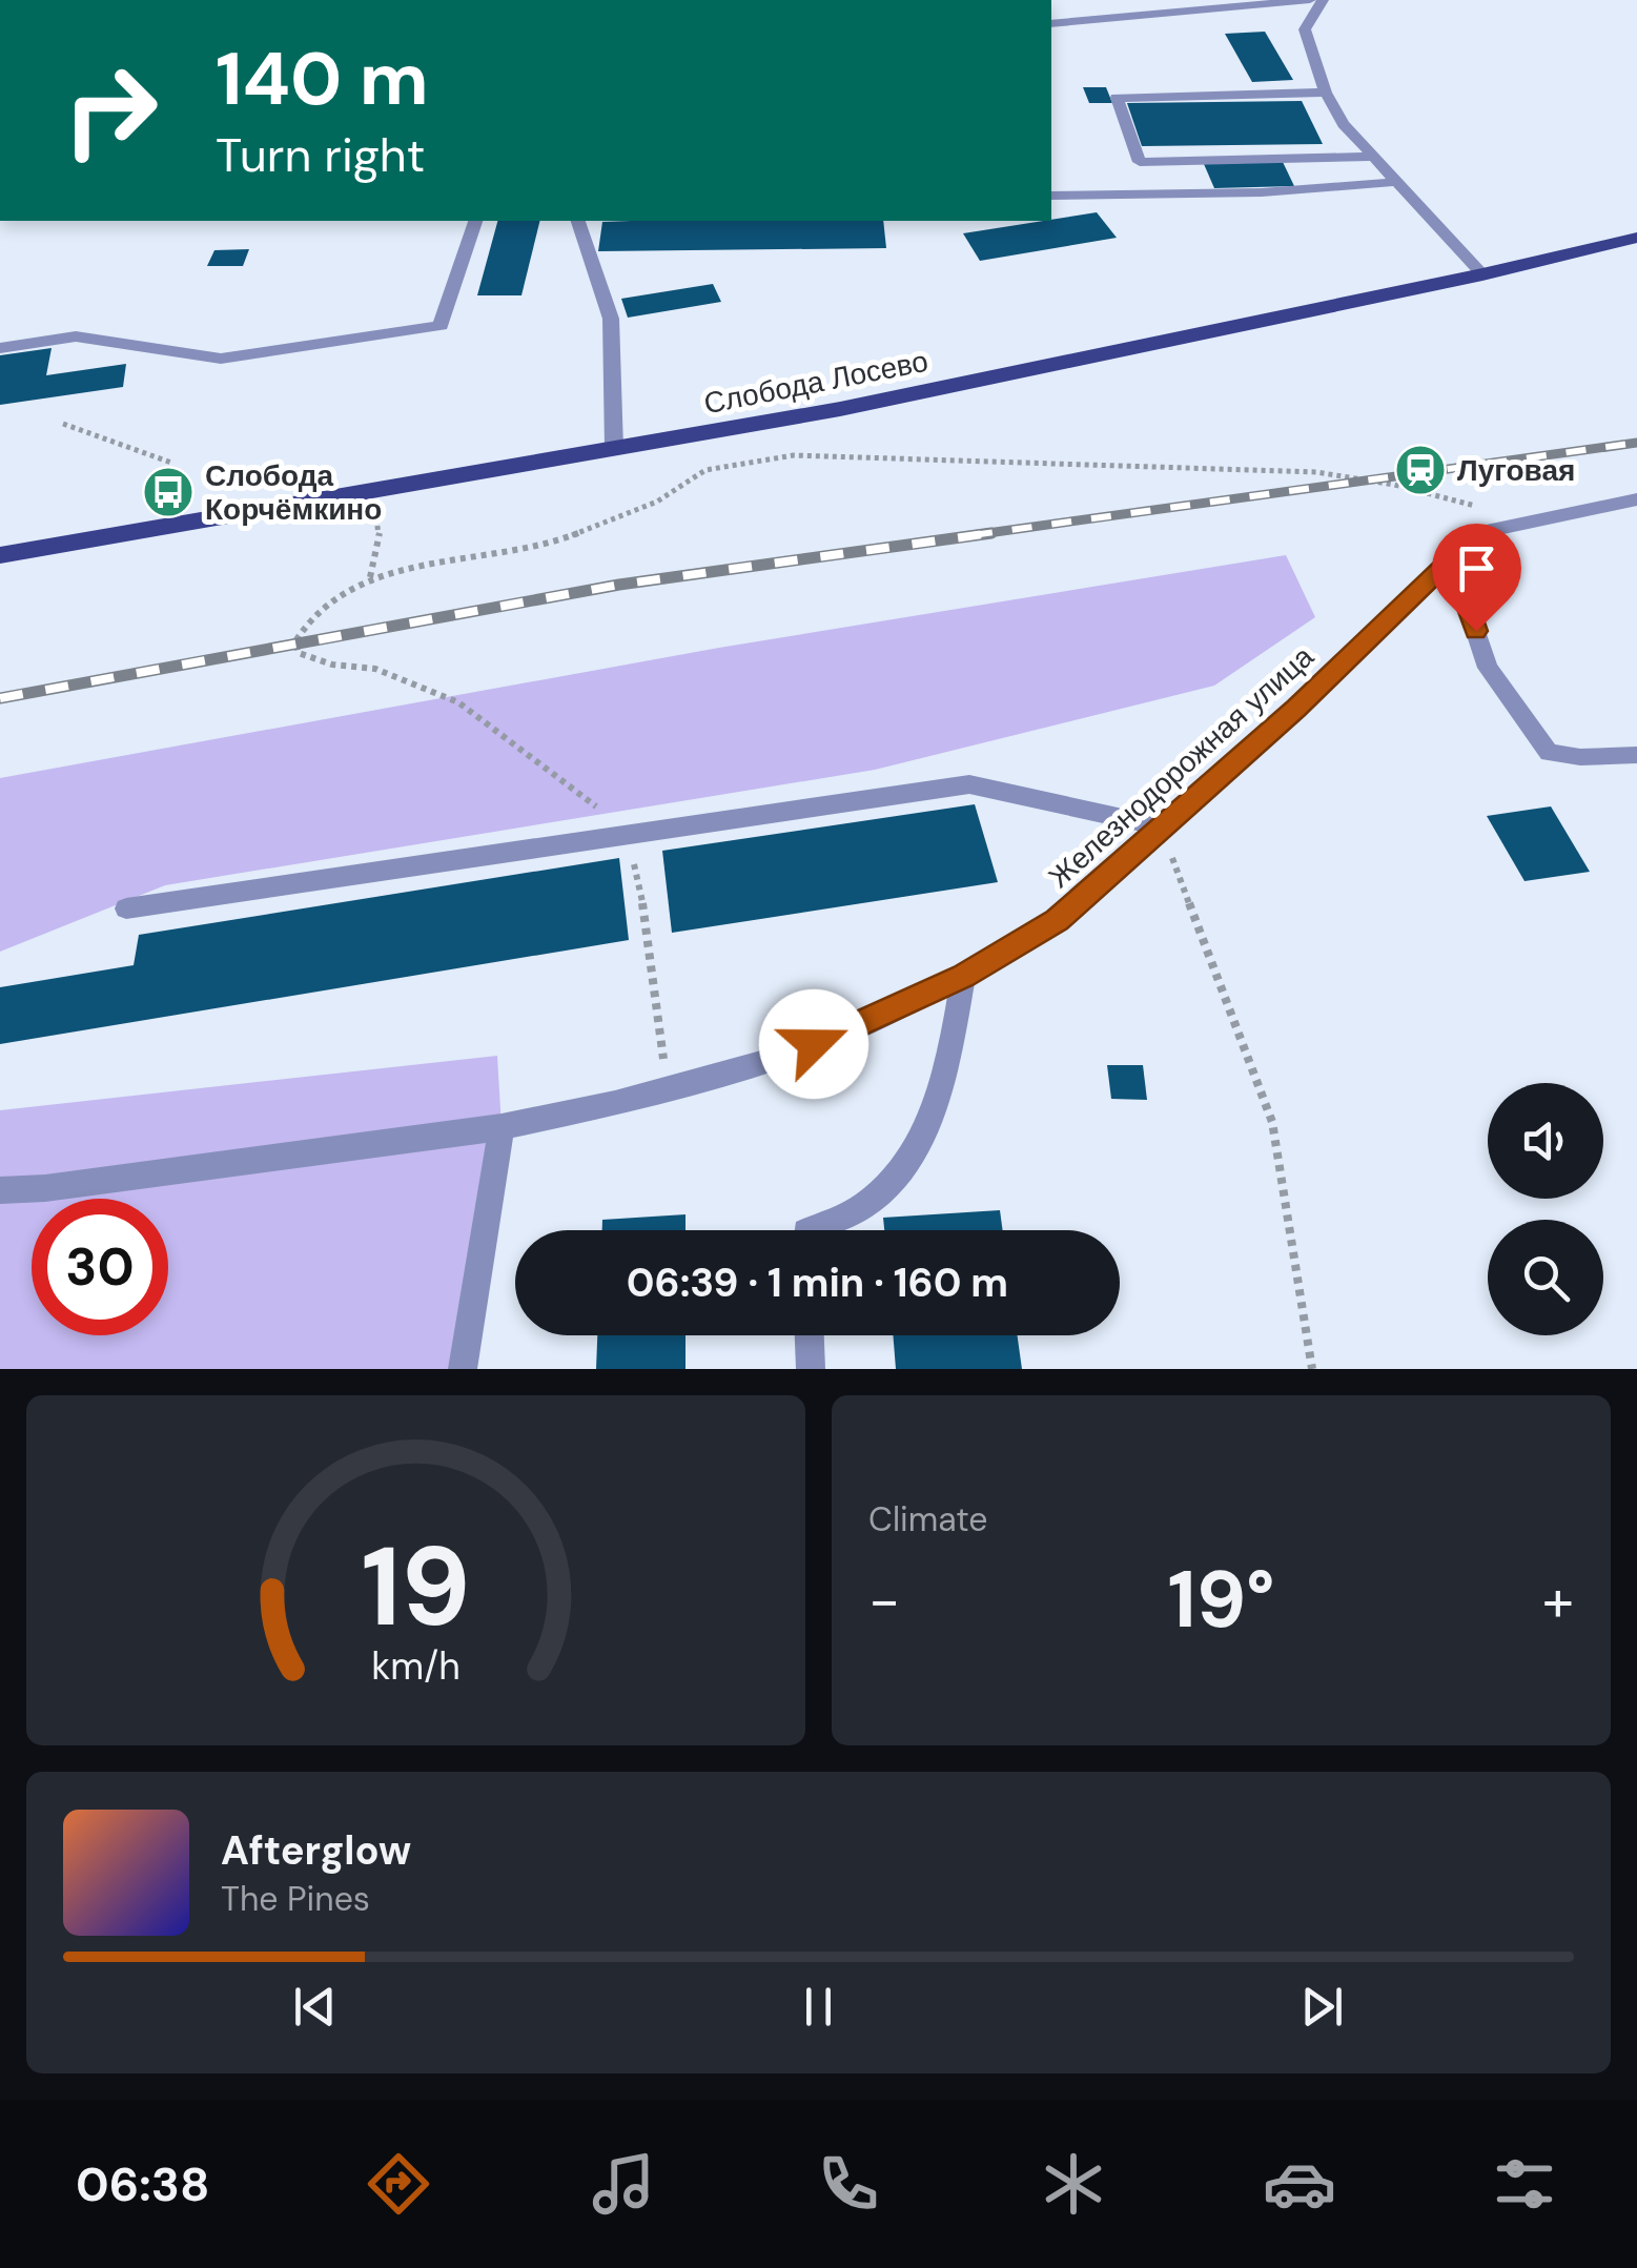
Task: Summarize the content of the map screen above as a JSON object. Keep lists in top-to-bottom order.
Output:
{
  "streets": {
    "main road": ["Слобода Лосево"],
    "street": ["Железнодорожная улица"]
  },
  "places": {
    "station": ["Луговая"],
    "bus stop": ["Слобода Корчёмкино"]
  },
  "page": {
    "turn": ["140 m", "Turn right"],
    "limit": "30",
    "trip": "06:39 · 1 min · 160 m",
    "tile": "Climate",
    "heat": ["−", "19°", "+"],
    "song": ["Afterglow", "The Pines"],
    "tabs": "06:38",
    "gauge": ["19", "km/h"]
  }
}
